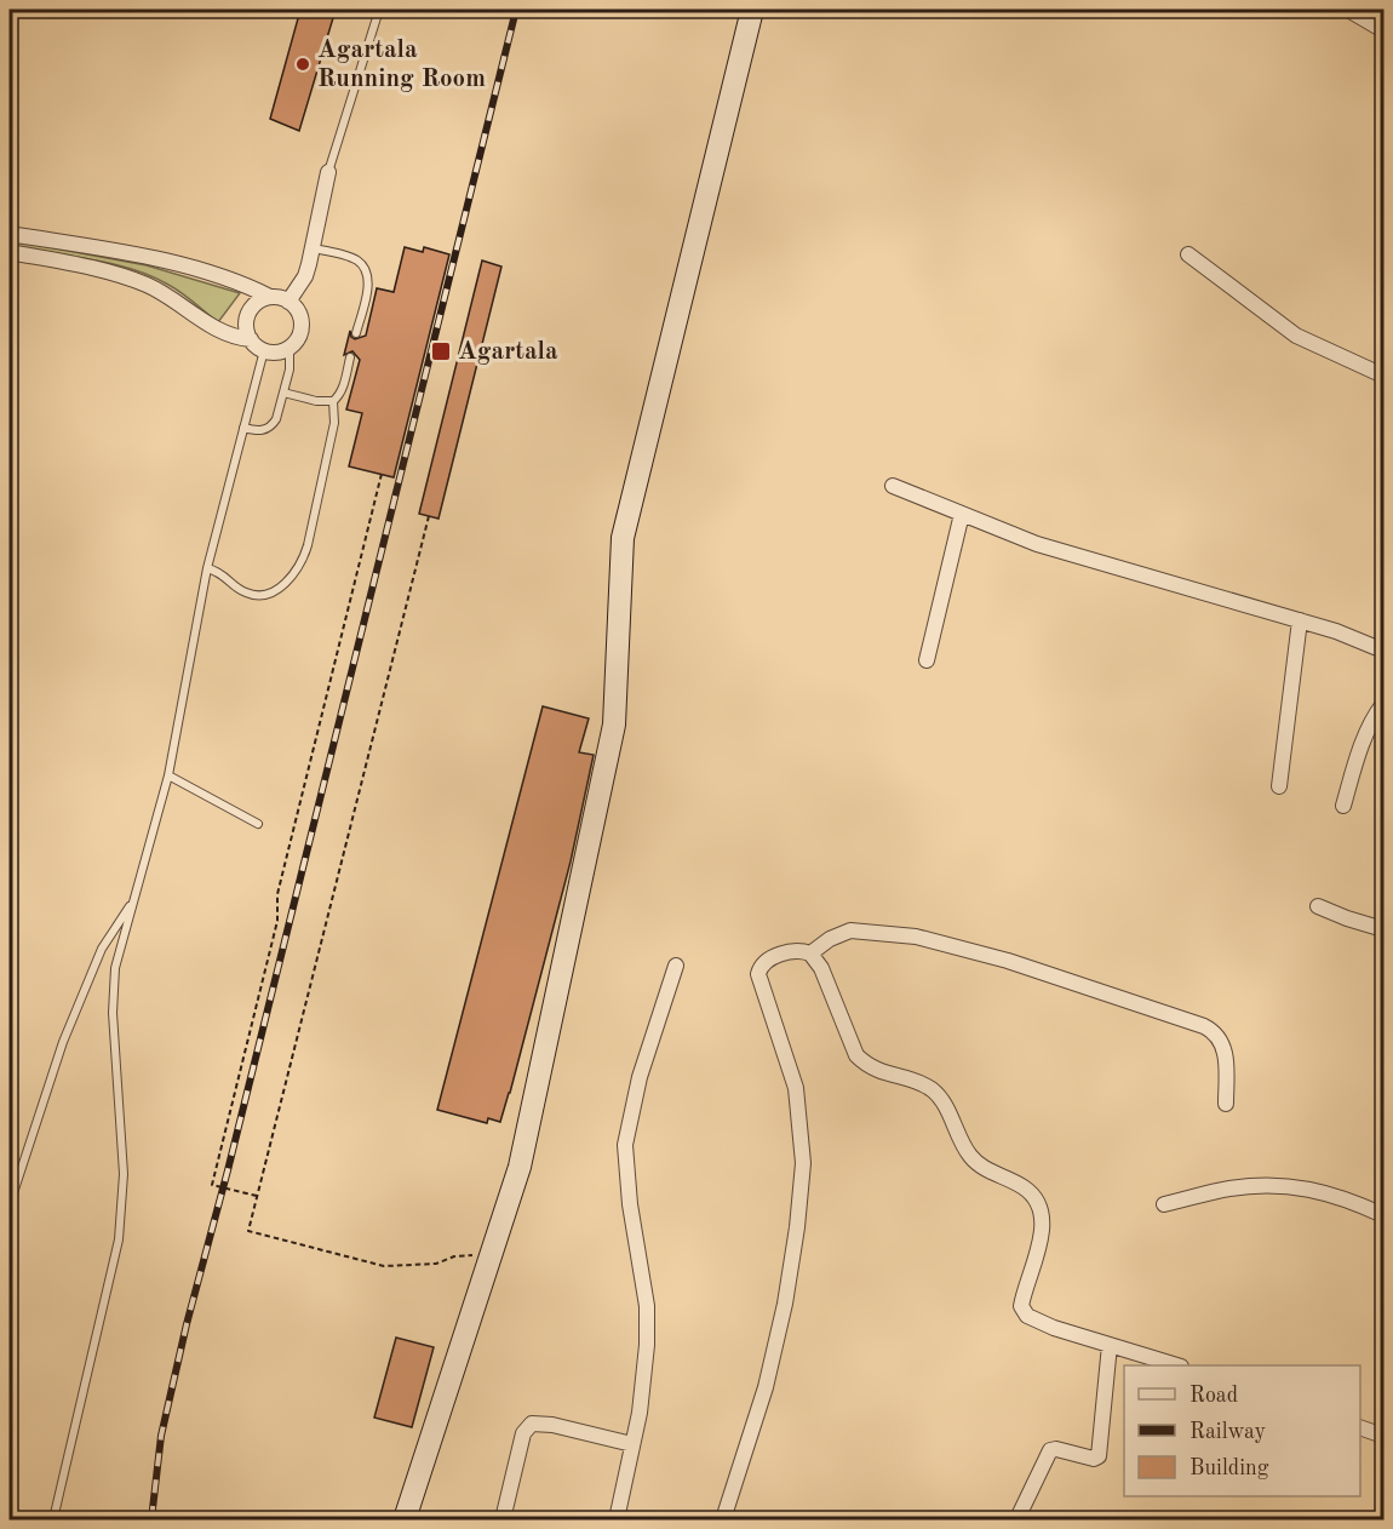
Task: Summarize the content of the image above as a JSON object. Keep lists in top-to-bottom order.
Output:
{
  "places": {
    "other": ["Agartala Running Room"],
    "transit": ["Agartala"]
  },
  "legend": ["Road", "Railway", "Building"]
}
